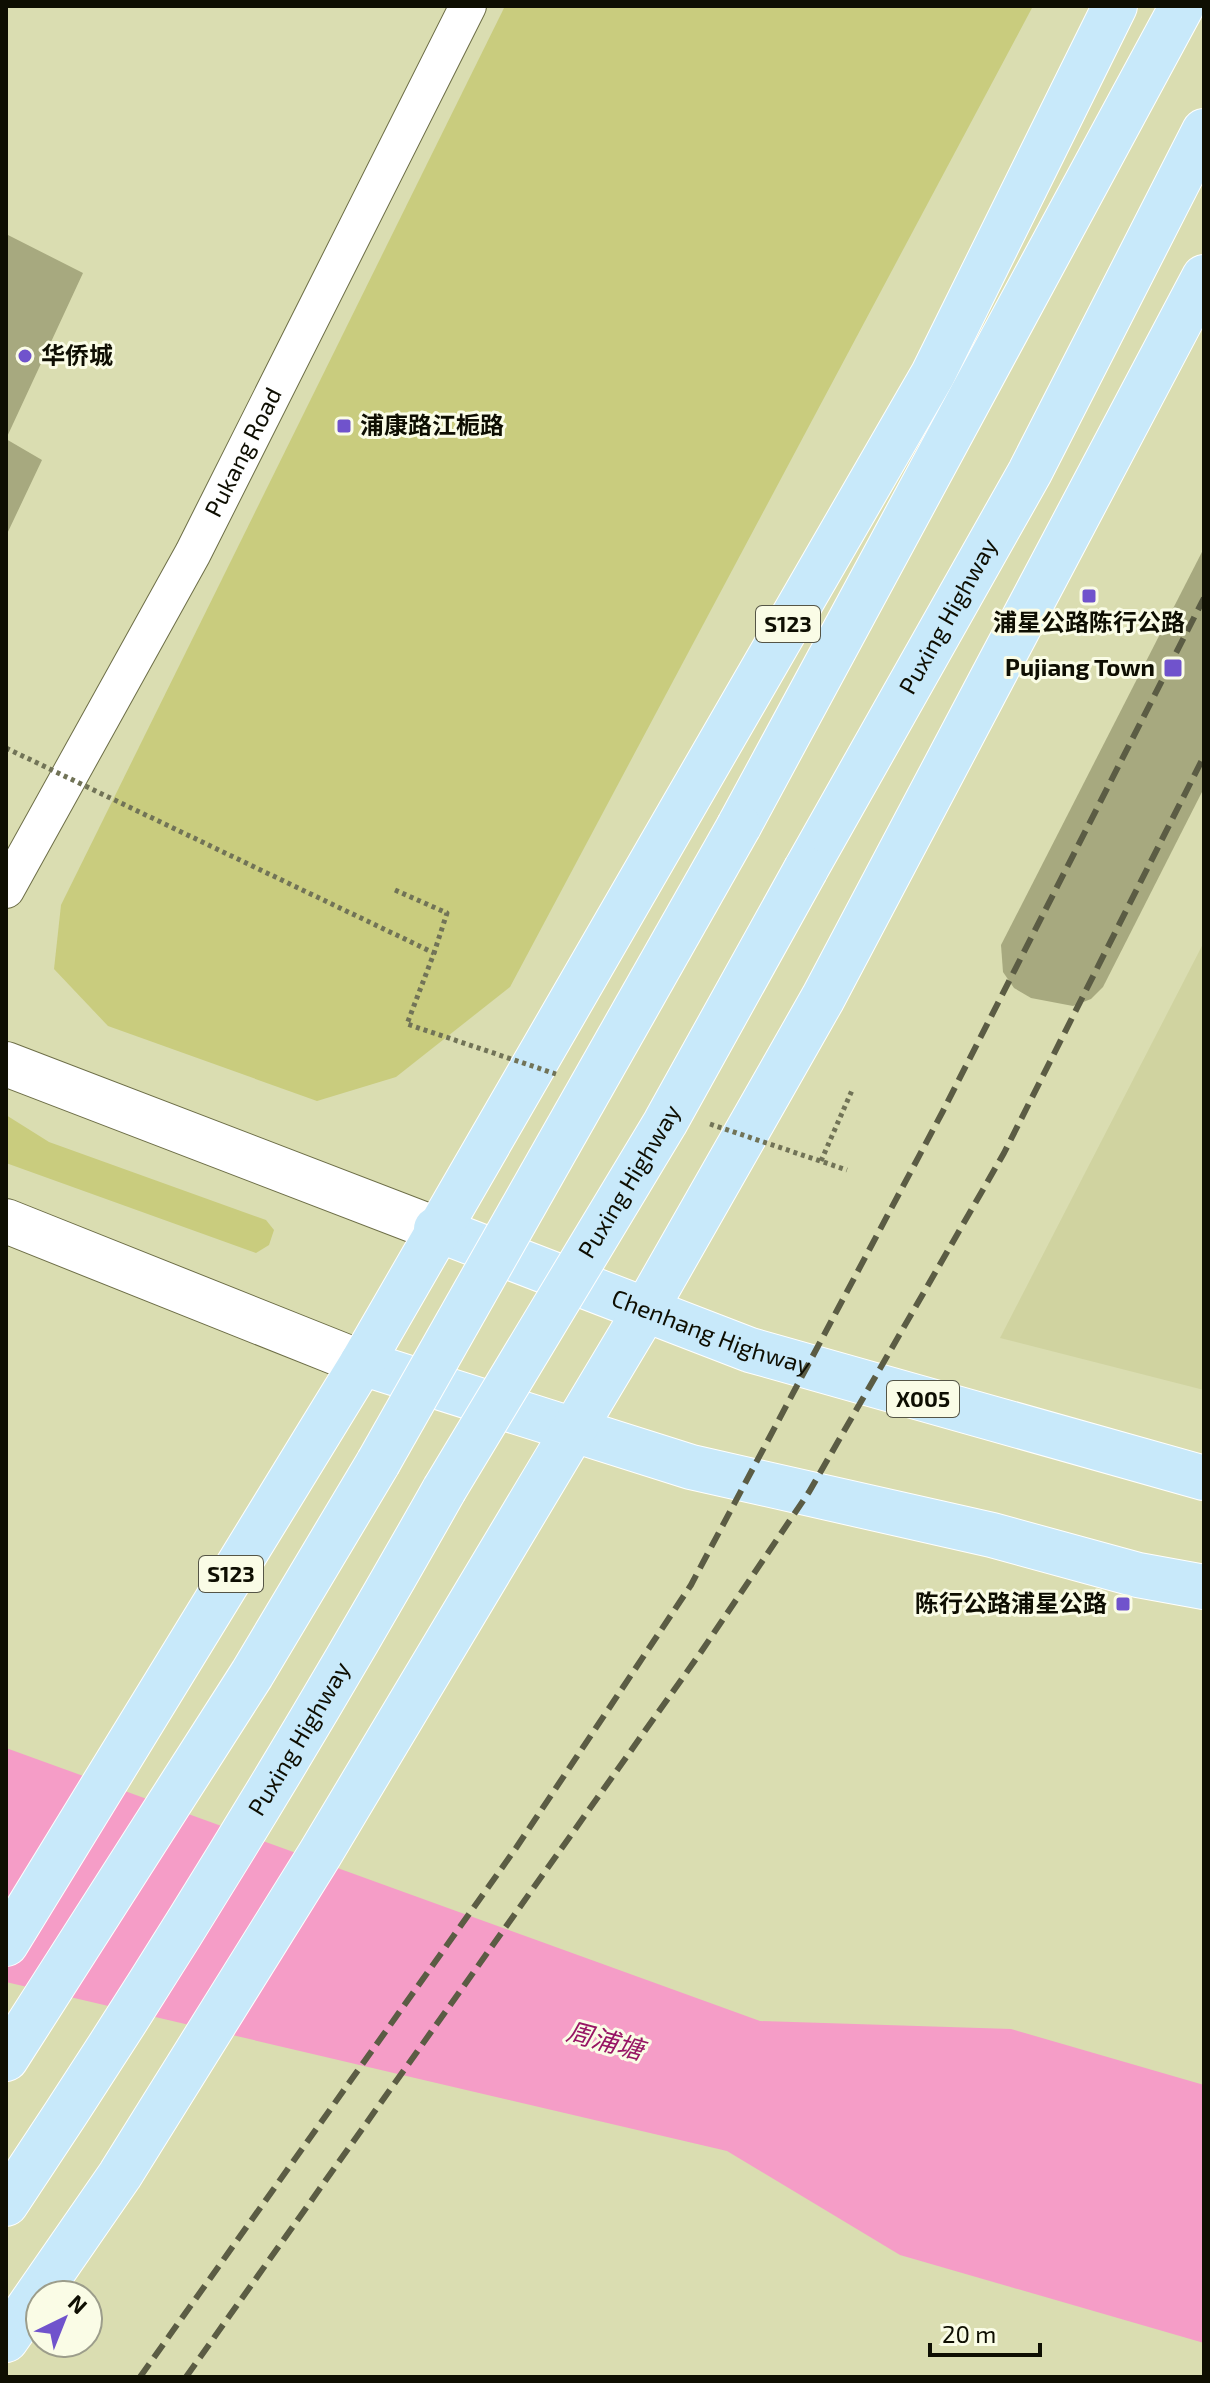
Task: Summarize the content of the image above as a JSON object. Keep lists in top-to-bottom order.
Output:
{
  "streets": {
    "main road": [
      "Puxing Highway",
      "S123",
      "Chenhang Highway",
      "X005"
    ],
    "street": ["Pukang Road"]
  },
  "crossings": [
    ["S123", "Chenhang Highway"]
  ],
  "water": ["周浦塘"],
  "places": {
    "other": ["华侨城"],
    "transit": [
      "浦康路江栀路",
      "浦星公路陈行公路",
      "Pujiang Town",
      "陈行公路浦星公路"
    ]
  },
  "scale_bar": "20 m",
  "north": "top right"
}
